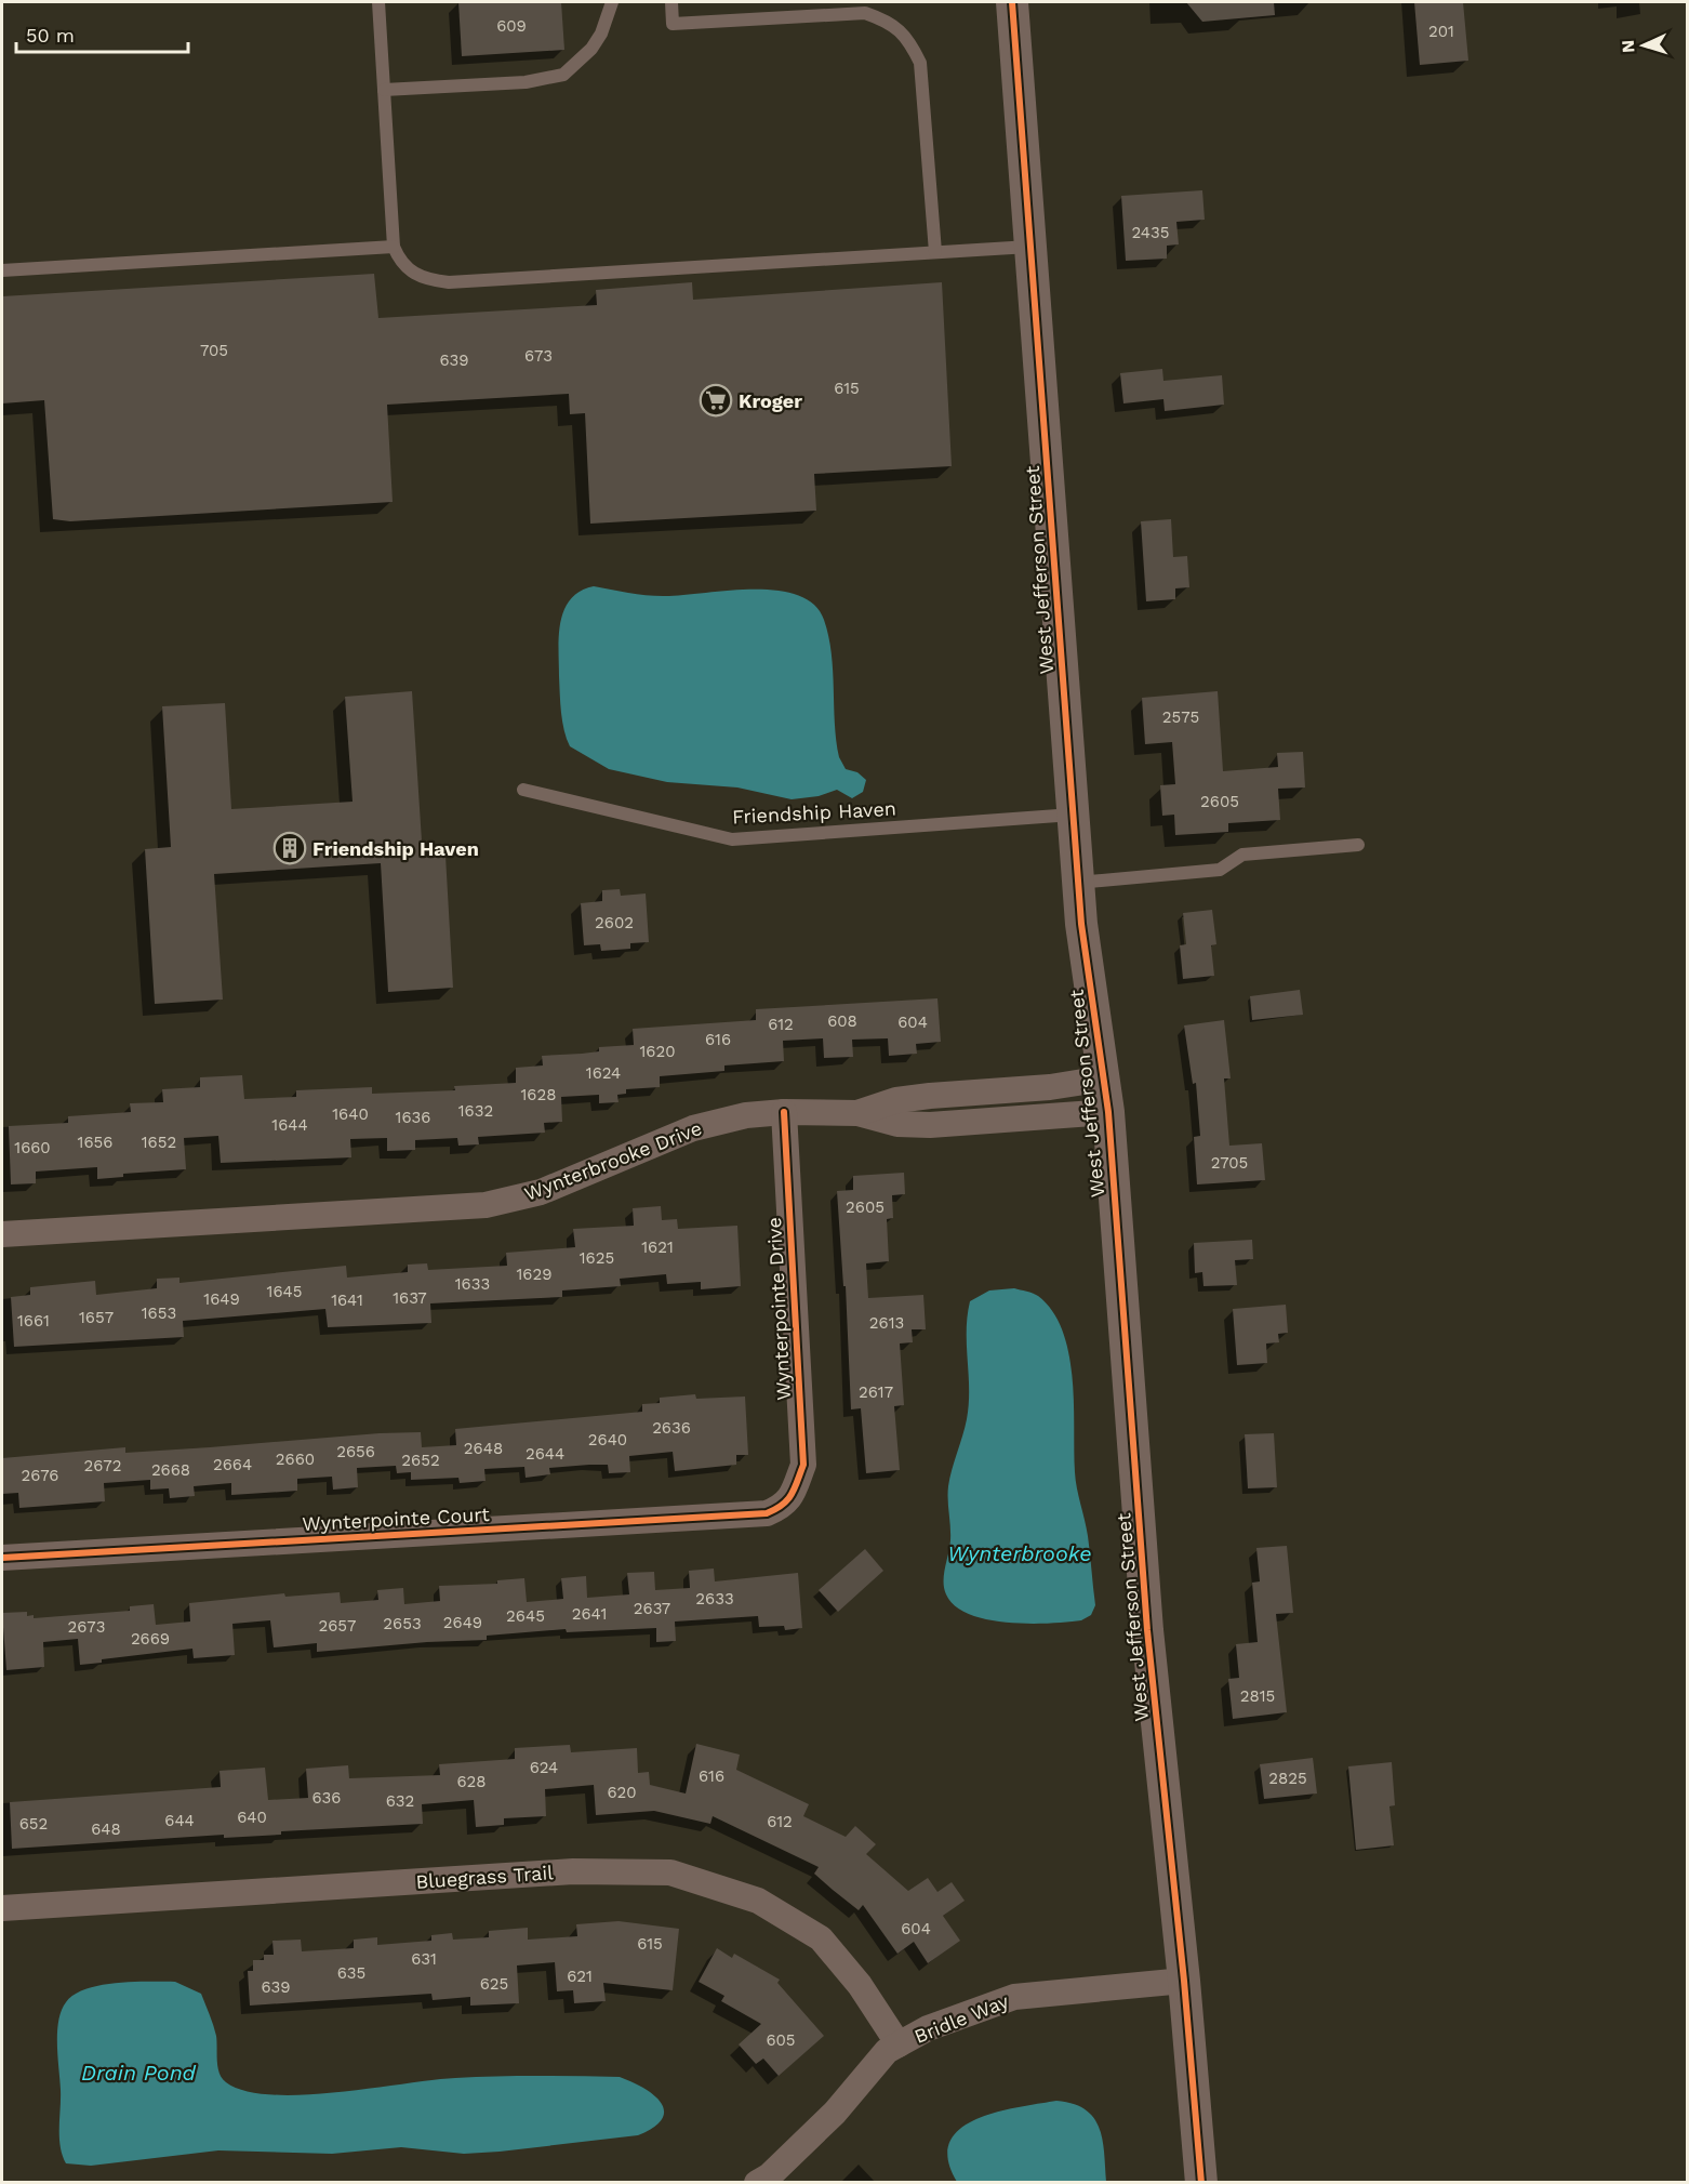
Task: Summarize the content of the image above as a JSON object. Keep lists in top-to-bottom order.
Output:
{
  "streets": {
    "street": [
      "West Jefferson Street",
      "Wynterbrooke Drive",
      "Wynterpointe Drive",
      "Wynterpointe Court",
      "Bluegrass Trail",
      "Bridle Way"
    ],
    "lane": ["Friendship Haven"]
  },
  "crossings": [
    ["West Jefferson Street", "Friendship Haven"],
    ["West Jefferson Street", "Wynterbrooke Drive"],
    ["West Jefferson Street", "Bridle Way"],
    ["Wynterbrooke Drive", "Wynterpointe Drive"],
    ["Wynterpointe Drive", "Wynterpointe Court"],
    ["Bluegrass Trail", "Bridle Way"]
  ],
  "water": ["Wynterbrooke", "Drain Pond"],
  "places": {
    "supermarket": ["Kroger"],
    "building": ["Friendship Haven"]
  },
  "house_numbers": [
    "609",
    "201",
    "2435",
    "705",
    "673",
    "639",
    "615",
    "2575",
    "2605",
    "2602",
    "608",
    "604",
    "612",
    "616",
    "1620",
    "1624",
    "1628",
    "1632",
    "1640",
    "1636",
    "1644",
    "1656",
    "1652",
    "1660",
    "2705",
    "2605",
    "1621",
    "1625",
    "1629",
    "1633",
    "1645",
    "1637",
    "1649",
    "1641",
    "1653",
    "1657",
    "1661",
    "2613",
    "2617",
    "2636",
    "2640",
    "2648",
    "2656",
    "2644",
    "2660",
    "2652",
    "2664",
    "2672",
    "2668",
    "2676",
    "2633",
    "2637",
    "2641",
    "2645",
    "2649",
    "2653",
    "2657",
    "2673",
    "2669",
    "2815",
    "624",
    "616",
    "2825",
    "628",
    "620",
    "636",
    "632",
    "640",
    "644",
    "612",
    "652",
    "648",
    "604",
    "615",
    "631",
    "635",
    "621",
    "625",
    "639",
    "605"
  ],
  "scale_bar": "50 m",
  "north": "left"
}
